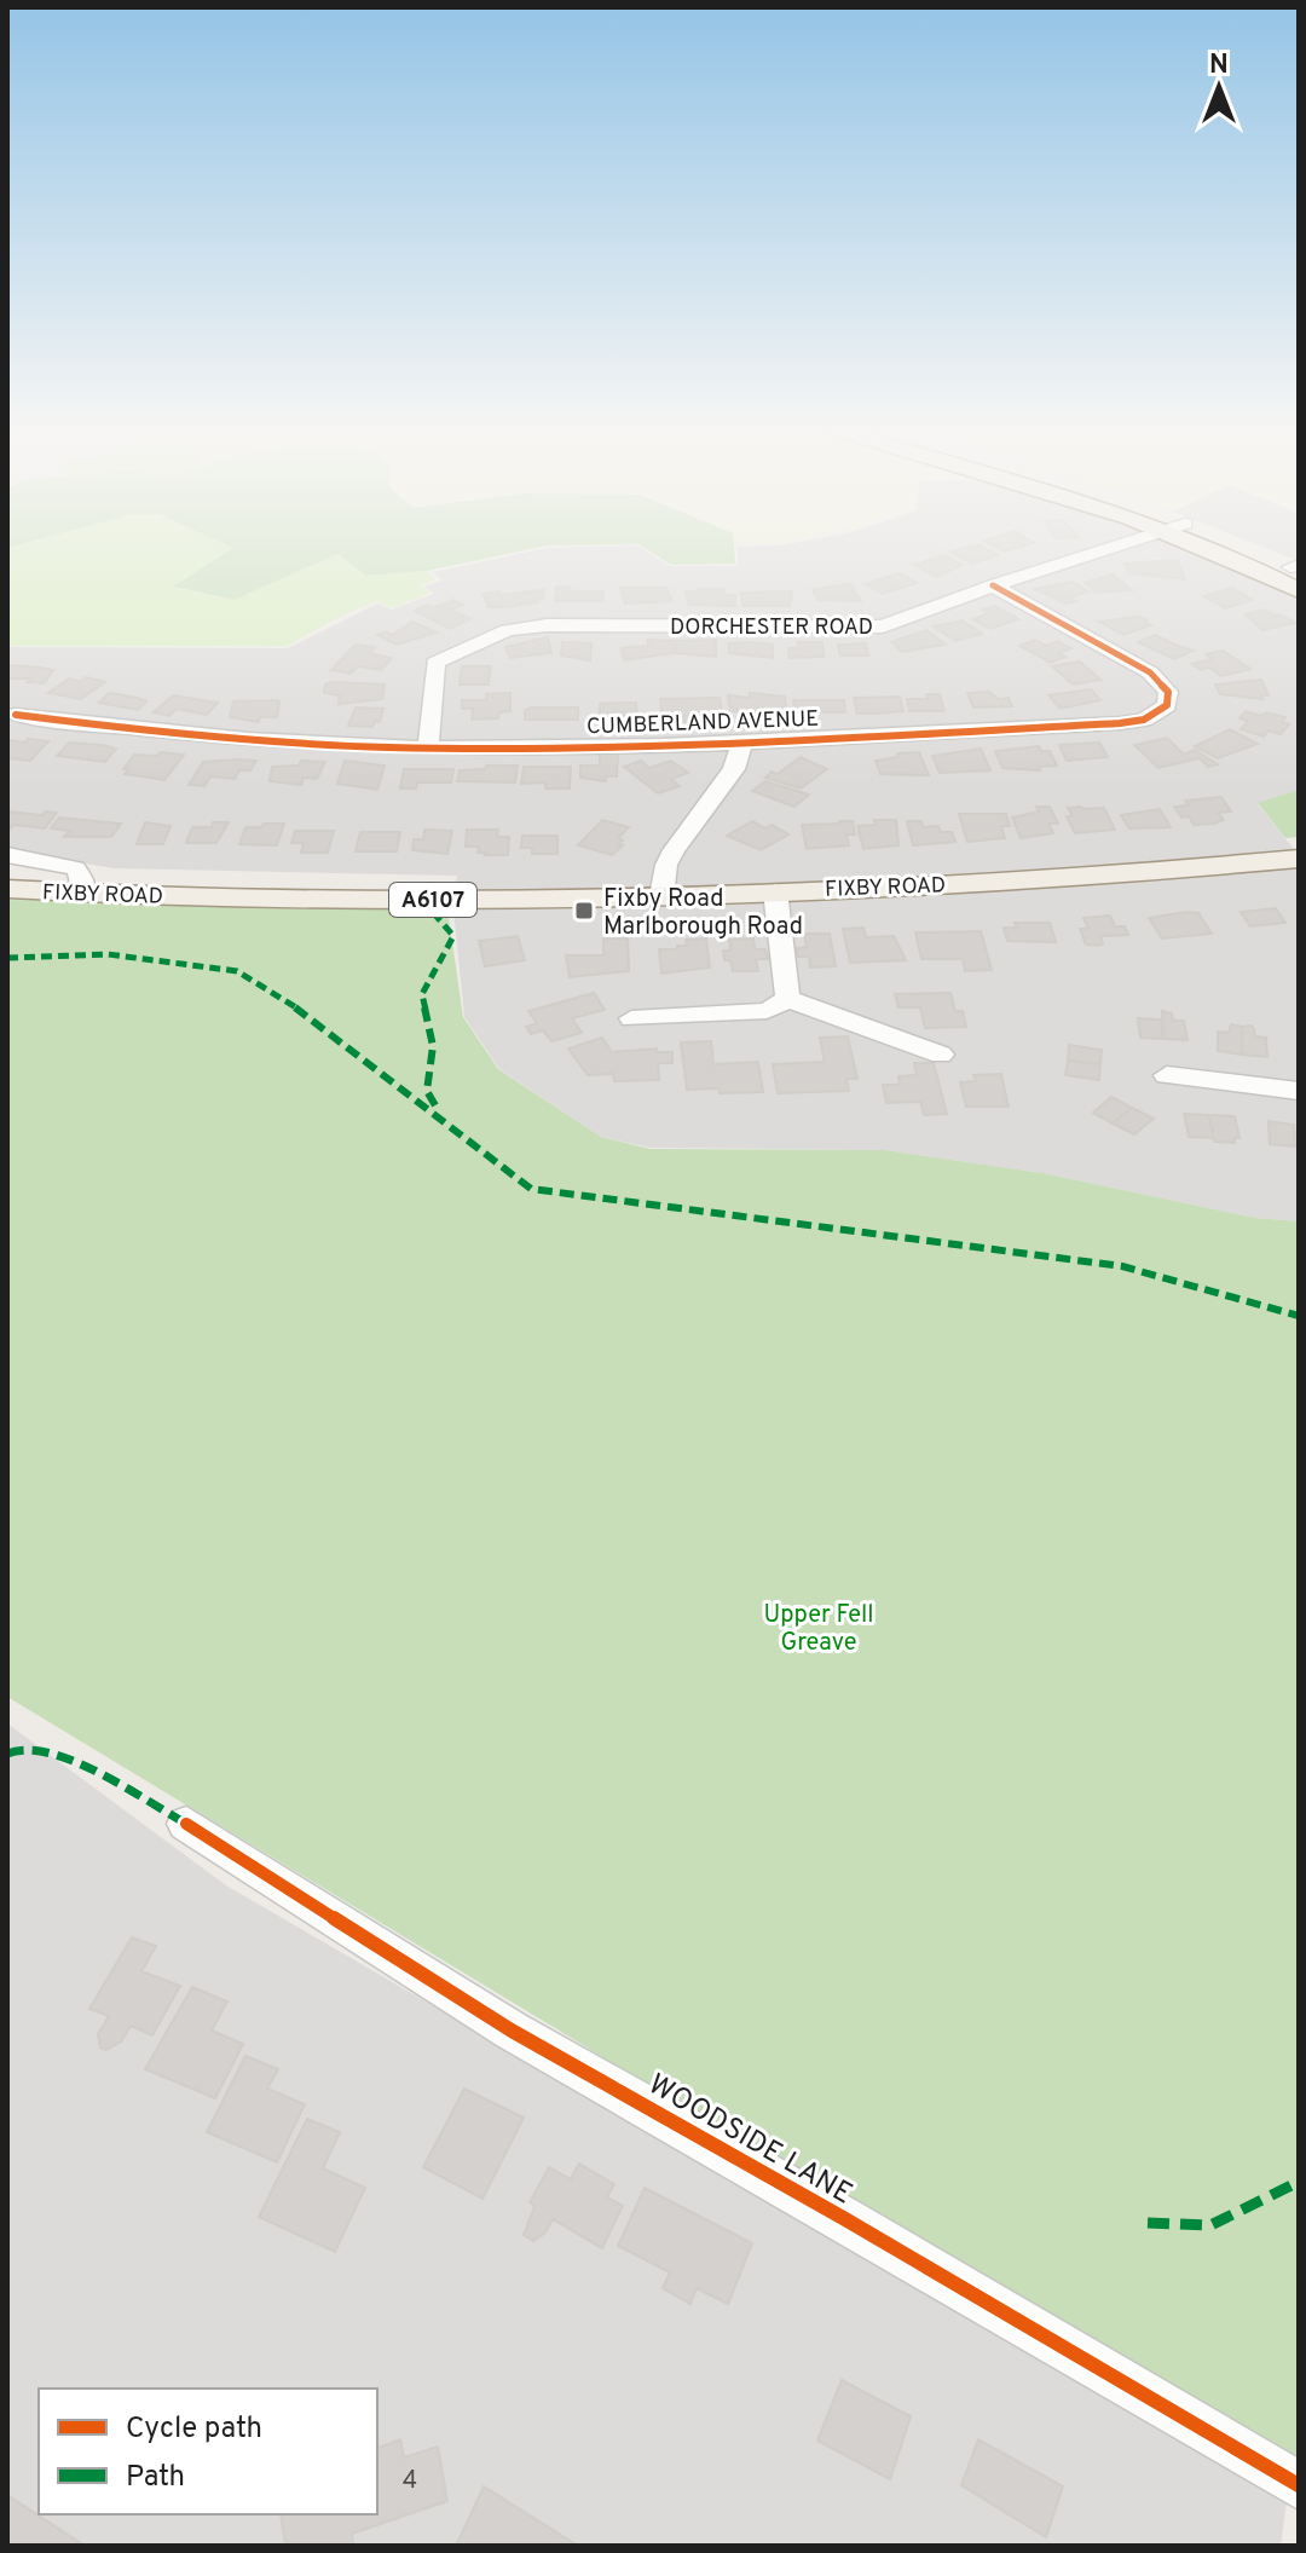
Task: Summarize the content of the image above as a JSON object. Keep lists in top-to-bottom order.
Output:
{
  "streets": {
    "main road": ["FIXBY ROAD", "A6107"],
    "street": ["DORCHESTER ROAD", "CUMBERLAND AVENUE", "WOODSIDE LANE"]
  },
  "crossings": [
    ["DORCHESTER ROAD", "CUMBERLAND AVENUE"]
  ],
  "parks": ["Upper Fell Greave"],
  "places": {
    "transit": ["Fixby Road Marlborough Road"]
  },
  "house_numbers": ["4"],
  "legend": ["Cycle path", "Path"],
  "north": "top"
}
